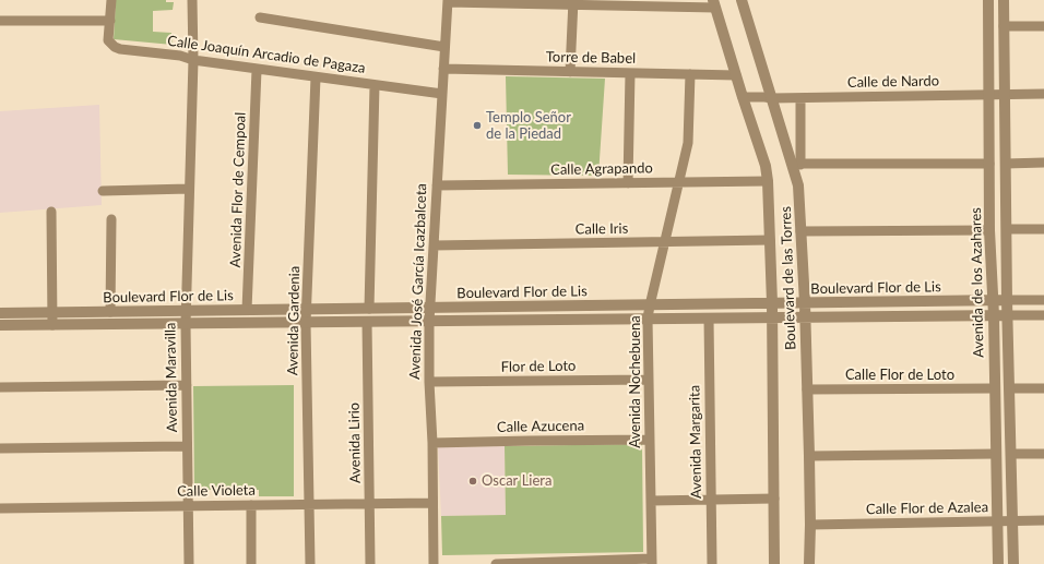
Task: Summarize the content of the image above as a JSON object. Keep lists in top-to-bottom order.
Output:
{
  "streets": {
    "street": [
      "Calle Joaquín Arcadio de Pagaza",
      "Torre de Babel",
      "Calle de Nardo",
      "Calle Agrapando",
      "Avenida Flor de Cempoal",
      "Calle Iris",
      "Boulevard de las Torres",
      "Avenida José García Icazbalceta",
      "Avenida de los Azahares",
      "Boulevard Flor de Lis",
      "Avenida Gardenia",
      "Flor de Loto",
      "Calle Flor de Loto",
      "Avenida Maravilla",
      "Avenida Nochebuena",
      "Calle Azucena",
      "Avenida Margarita",
      "Avenida Lirio",
      "Calle Violeta",
      "Calle Flor de Azalea"
    ]
  },
  "crossings": [
    ["Calle Joaquín Arcadio de Pagaza", "Avenida Flor de Cempoal"],
    ["Calle Joaquín Arcadio de Pagaza", "Avenida José García Icazbalceta"],
    ["Calle Joaquín Arcadio de Pagaza", "Avenida Gardenia"],
    ["Calle Joaquín Arcadio de Pagaza", "Avenida Maravilla"],
    ["Torre de Babel", "Boulevard de las Torres"],
    ["Torre de Babel", "Avenida José García Icazbalceta"],
    ["Torre de Babel", "Avenida Nochebuena"],
    ["Calle de Nardo", "Boulevard de las Torres"],
    ["Calle de Nardo", "Avenida de los Azahares"],
    ["Calle Agrapando", "Boulevard de las Torres"],
    ["Calle Agrapando", "Avenida José García Icazbalceta"],
    ["Calle Agrapando", "Avenida Nochebuena"],
    ["Avenida Flor de Cempoal", "Boulevard Flor de Lis"],
    ["Calle Iris", "Boulevard de las Torres"],
    ["Calle Iris", "Avenida José García Icazbalceta"],
    ["Calle Iris", "Avenida Nochebuena"],
    ["Boulevard de las Torres", "Boulevard Flor de Lis"],
    ["Boulevard de las Torres", "Calle Flor de Loto"],
    ["Boulevard de las Torres", "Calle Flor de Azalea"],
    ["Avenida José García Icazbalceta", "Boulevard Flor de Lis"],
    ["Avenida José García Icazbalceta", "Flor de Loto"],
    ["Avenida José García Icazbalceta", "Calle Azucena"],
    ["Avenida José García Icazbalceta", "Calle Violeta"],
    ["Avenida de los Azahares", "Boulevard Flor de Lis"],
    ["Avenida de los Azahares", "Calle Flor de Loto"],
    ["Avenida de los Azahares", "Calle Flor de Azalea"],
    ["Boulevard Flor de Lis", "Avenida Gardenia"],
    ["Boulevard Flor de Lis", "Avenida Maravilla"],
    ["Boulevard Flor de Lis", "Avenida Nochebuena"],
    ["Boulevard Flor de Lis", "Avenida Margarita"],
    ["Boulevard Flor de Lis", "Avenida Lirio"],
    ["Avenida Gardenia", "Calle Violeta"],
    ["Flor de Loto", "Avenida Nochebuena"],
    ["Avenida Maravilla", "Calle Violeta"],
    ["Avenida Nochebuena", "Calle Azucena"],
    ["Avenida Lirio", "Calle Violeta"]
  ],
  "places": ["Templo Señor de la Piedad", "Oscar Liera"]
}
